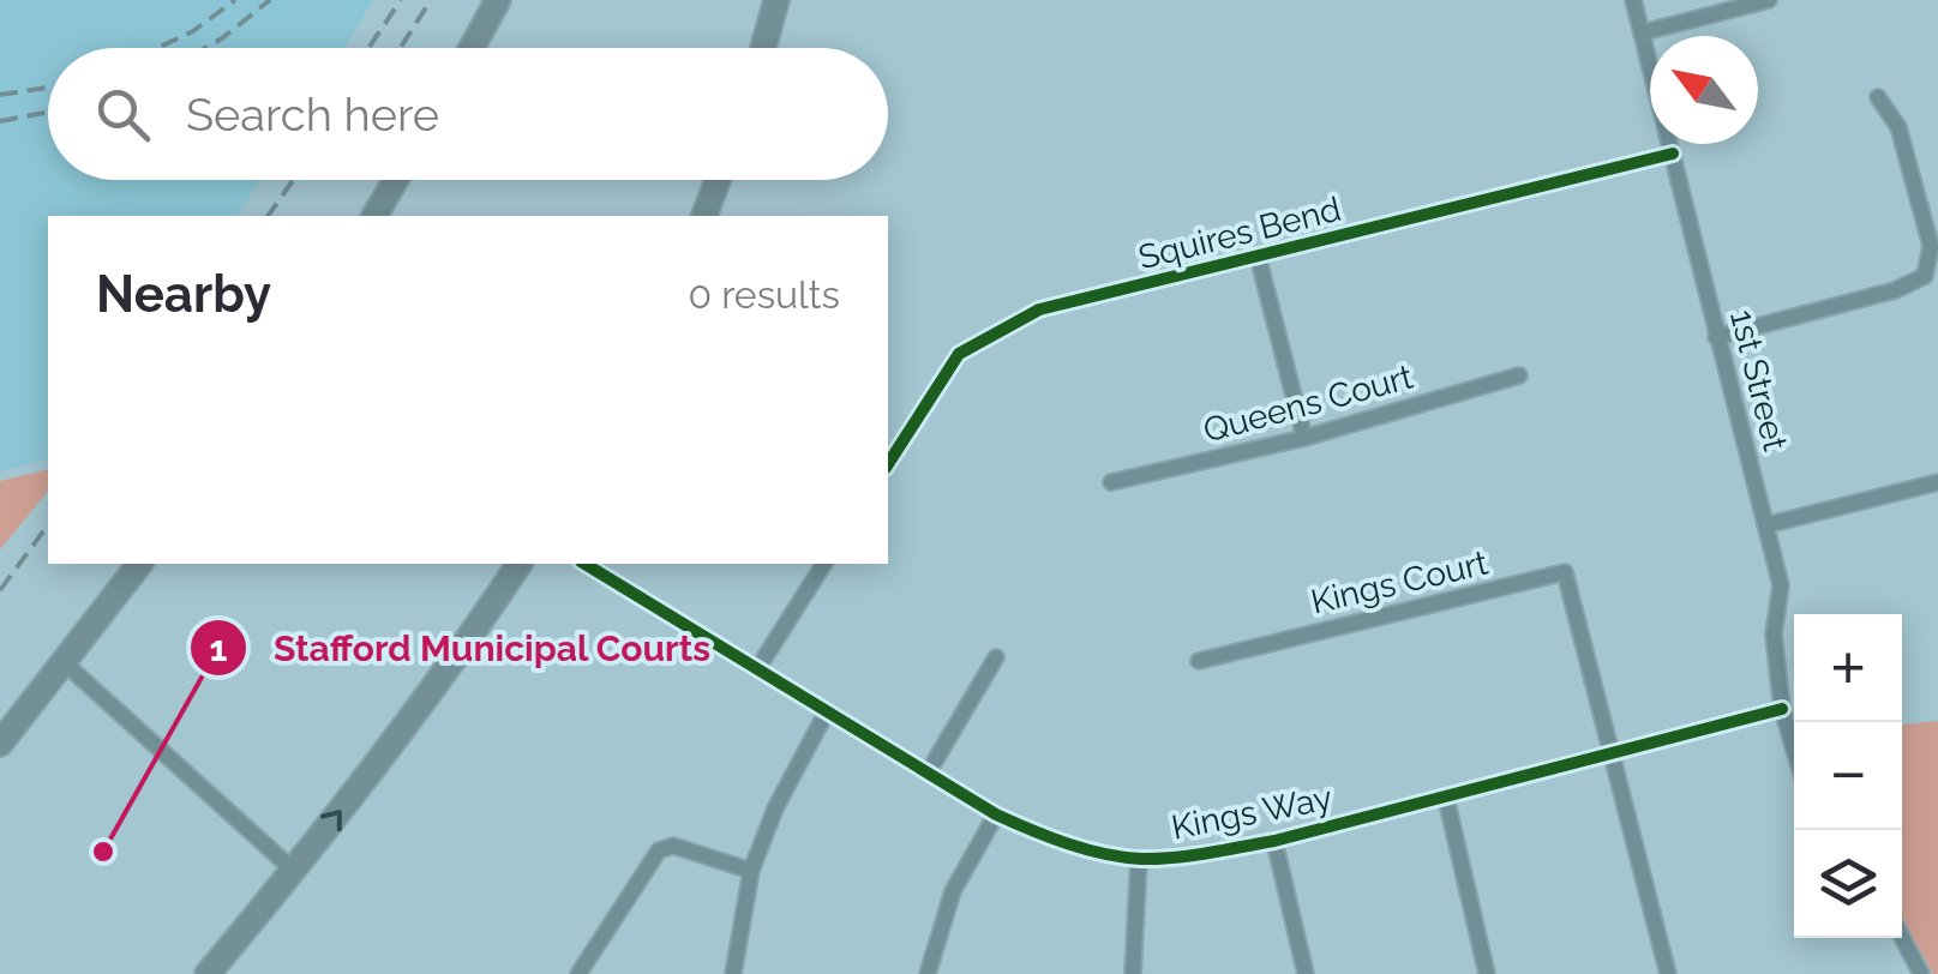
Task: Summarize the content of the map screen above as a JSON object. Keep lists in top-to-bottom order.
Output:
{
  "streets": {
    "street": [
      "Squires Bend",
      "1st Street",
      "Queens Court",
      "Kings Court",
      "Kings Way"
    ]
  },
  "crossings": [
    ["Squires Bend", "1st Street"],
    ["1st Street", "Kings Way"],
    ["Kings Court", "Kings Way"]
  ],
  "places": ["Stafford Municipal Courts"],
  "north": "top left",
  "page": {
    "search": "Search here",
    "heading": ["Nearby", "0 results"],
    "map_buttons": ["+", "−"]
  }
}
